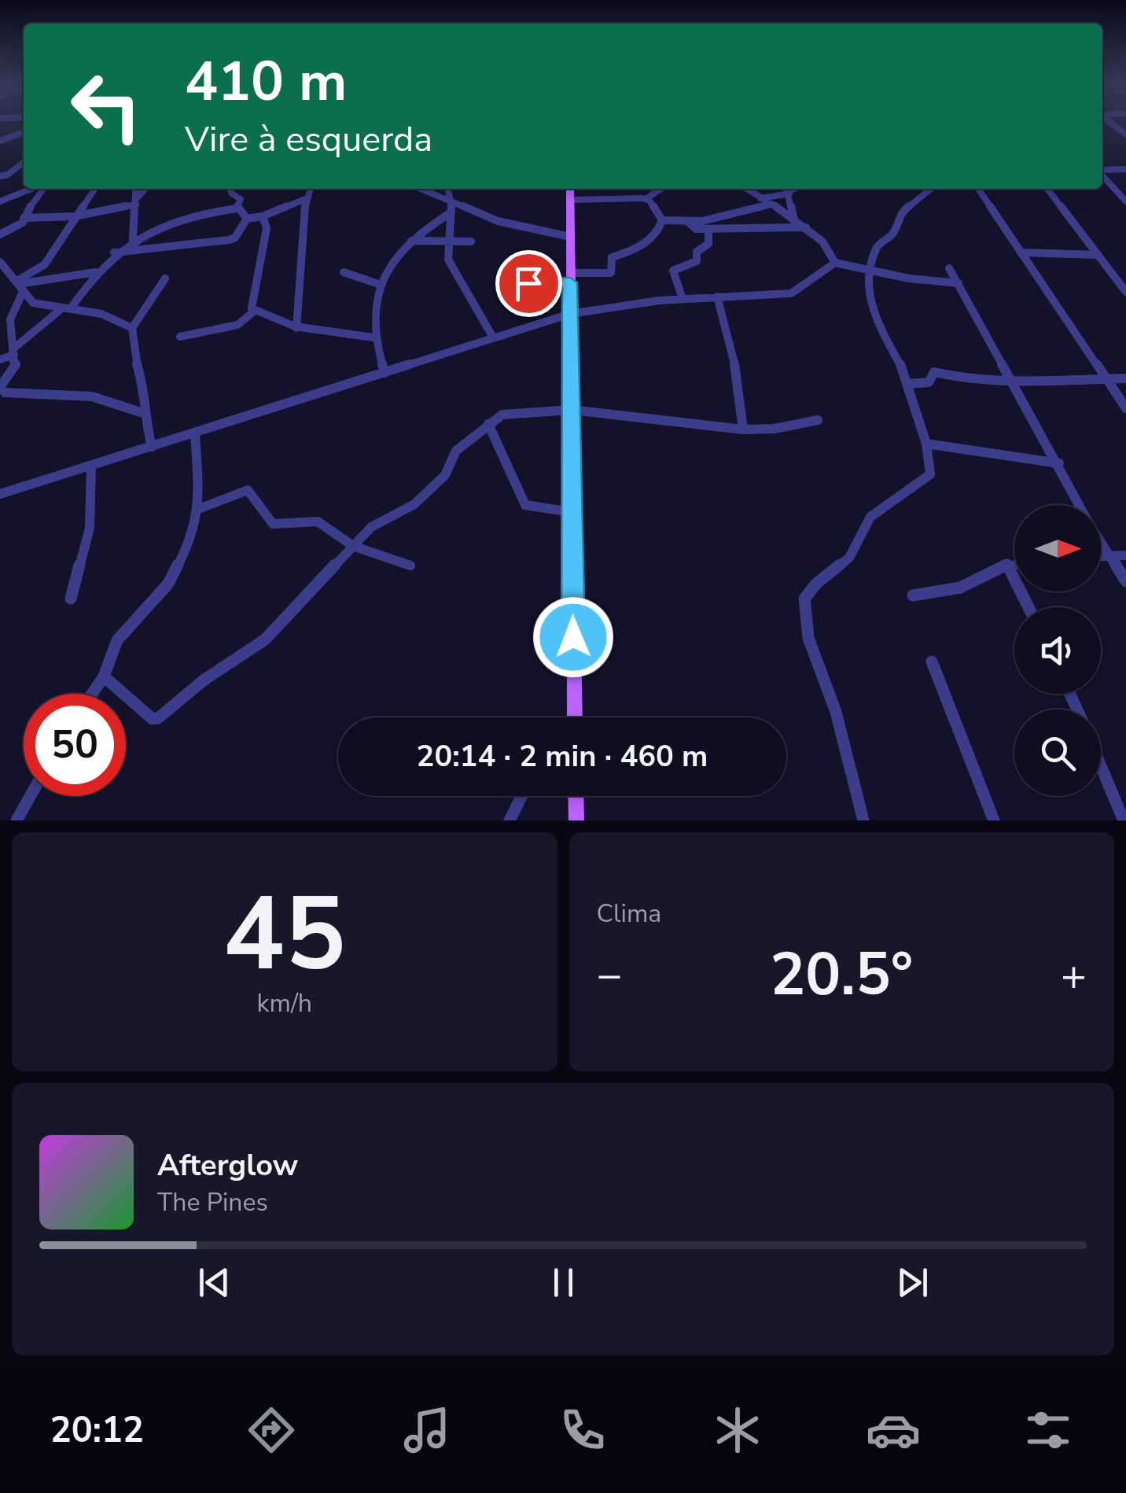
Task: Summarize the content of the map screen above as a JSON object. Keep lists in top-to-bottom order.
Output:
{
  "north": "right",
  "page": {
    "turn": ["410 m", "Vire à esquerda"],
    "limit": "50",
    "trip": "20:14 · 2 min · 460 m",
    "tile": [
      ["45", "km/h"],
      "Clima"
    ],
    "heat": ["−", "20.5°", "+"],
    "song": ["Afterglow", "The Pines"],
    "tabs": "20:12"
  }
}
